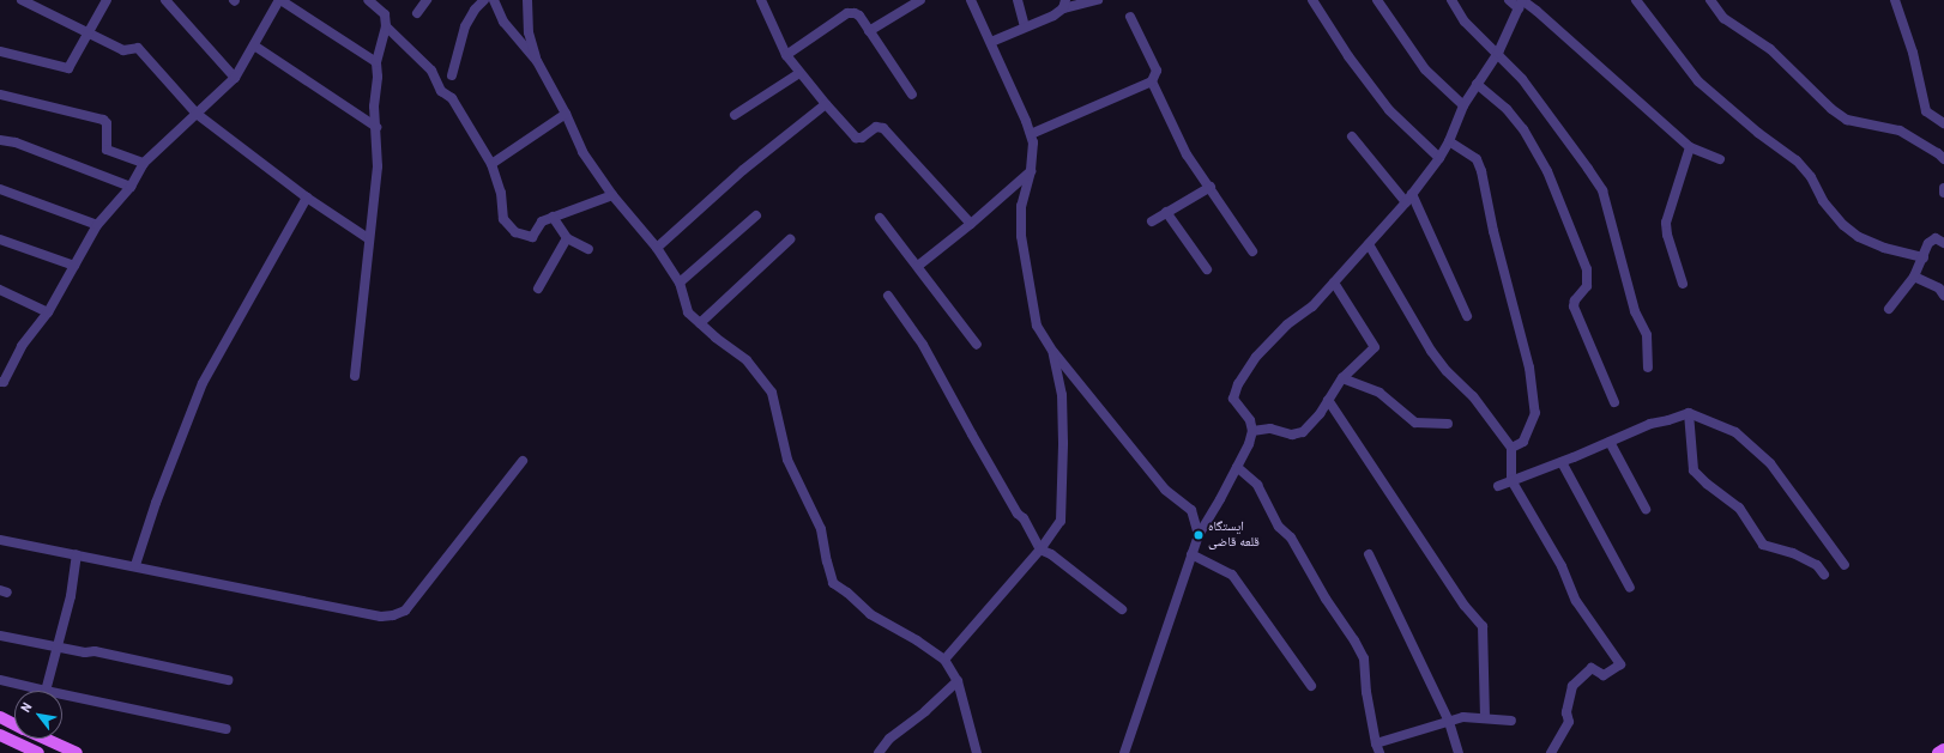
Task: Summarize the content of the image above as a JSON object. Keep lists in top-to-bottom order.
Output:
{
  "places": ["ایستگاه قلعه قاضی"],
  "north": "top left"
}
